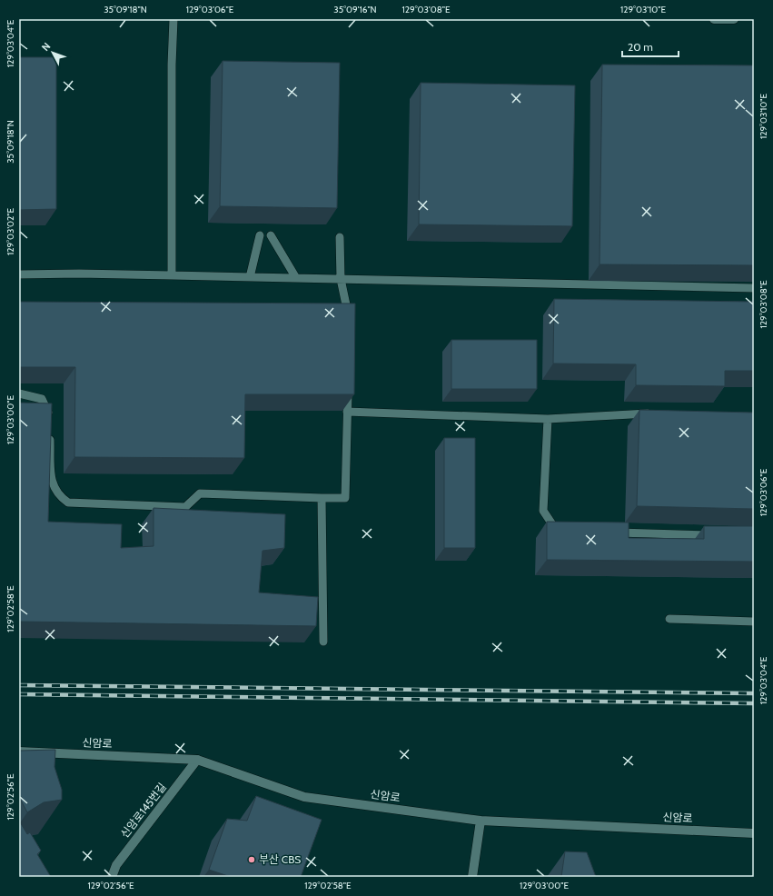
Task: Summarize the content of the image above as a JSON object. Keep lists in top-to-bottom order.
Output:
{
  "streets": {
    "main road": ["신암로", "신암로145번길"]
  },
  "crossings": [
    ["신암로", "신암로145번길"]
  ],
  "places": ["부산 CBS"],
  "scale_bar": "20 m",
  "north": "top left",
  "coordinates": [
    "35°09'18\"N",
    "129°03'06\"E",
    "35°09'16\"N",
    "129°03'08\"E",
    "129°03'10\"E",
    "129°03'04\"E",
    "129°03'02\"E",
    "129°03'00\"E",
    "129°02'58\"E",
    "129°02'56\"E"
  ]
}
